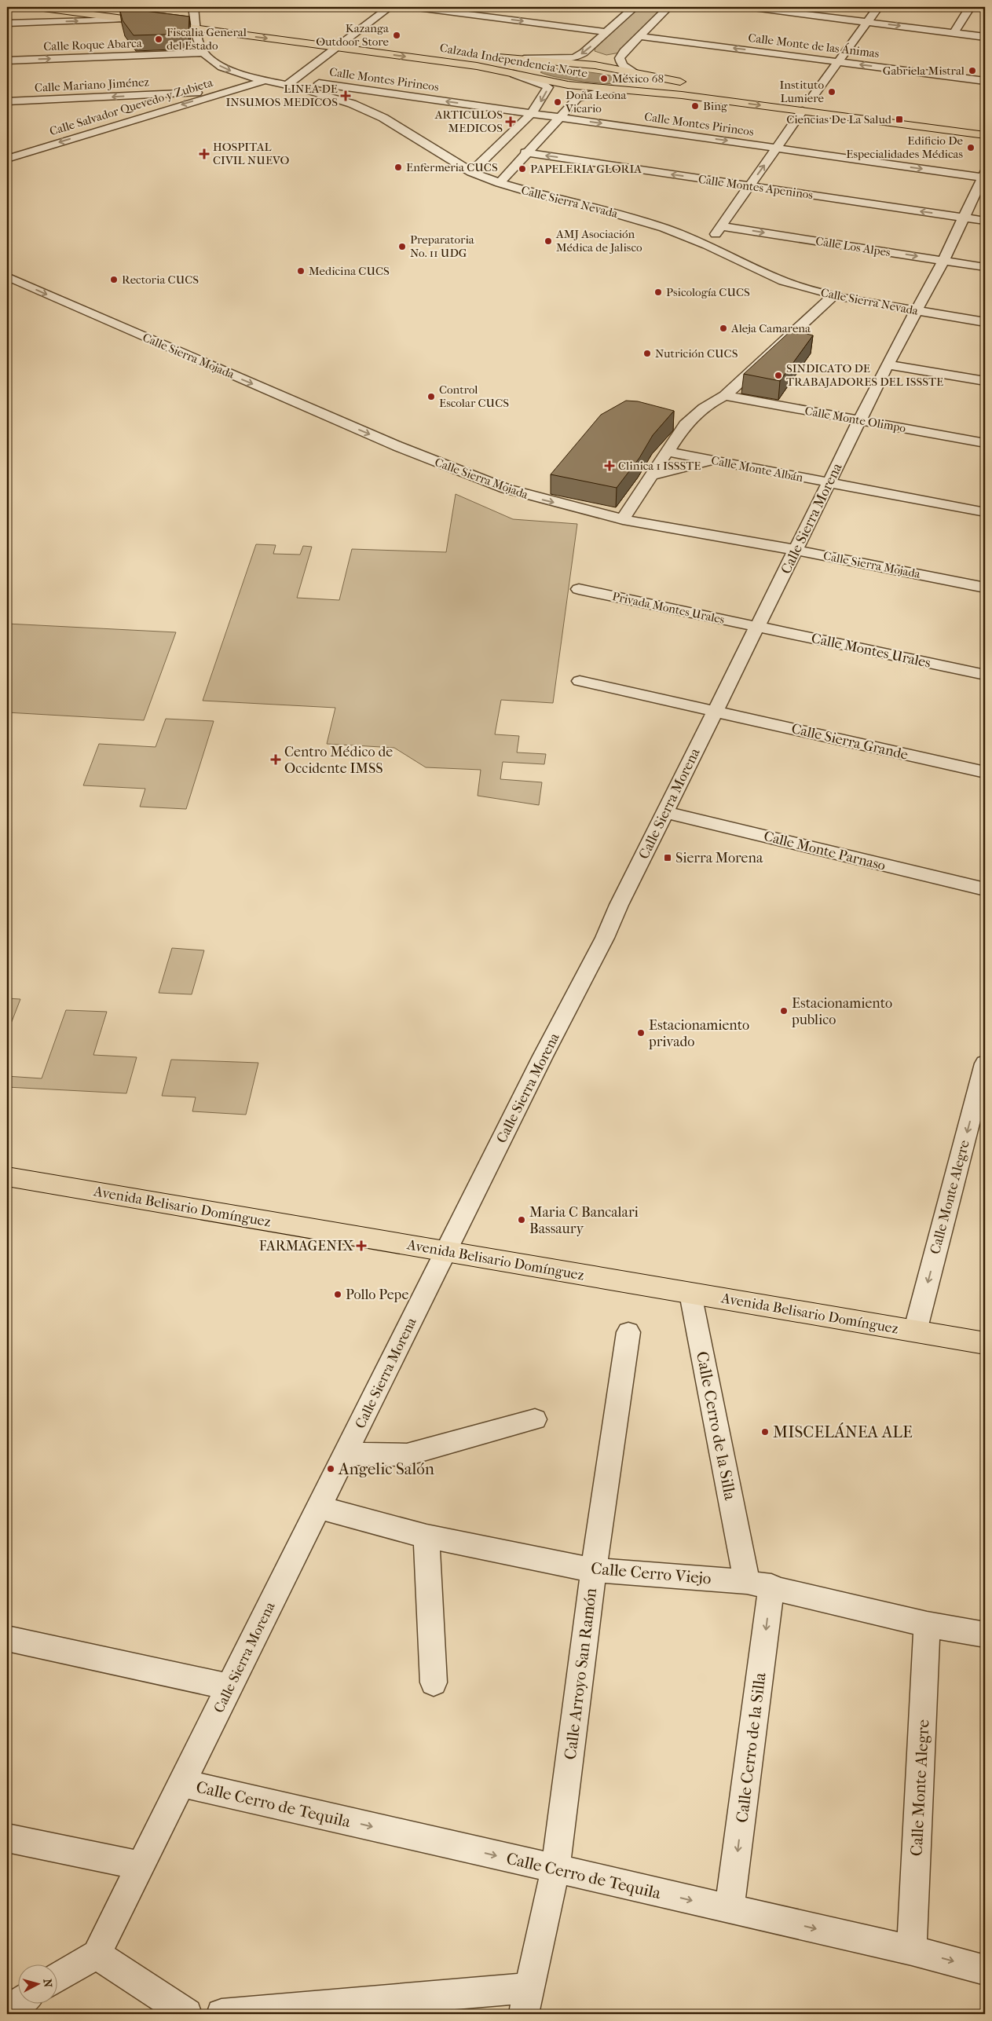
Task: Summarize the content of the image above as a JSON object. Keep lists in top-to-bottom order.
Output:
{
  "streets": {
    "main road": ["Calzada Independencia Norte", "Avenida Belisario Domínguez"],
    "street": [
      "Calle Roque Abarca",
      "Calle Monte de las Ánimas",
      "Calle Montes Pirineos",
      "Calle Mariano Jiménez",
      "Calle Salvador Quevedo y Zubieta",
      "Calle Montes Apeninos",
      "Calle Sierra Nevada",
      "Calle Los Alpes",
      "Calle Sierra Mojada",
      "Calle Monte Olimpo",
      "Calle Monte Albán",
      "Calle Sierra Morena",
      "Privada Montes Urales",
      "Calle Montes Urales",
      "Calle Sierra Grande",
      "Calle Monte Parnaso",
      "Calle Monte Alegre",
      "Calle Cerro de la Silla",
      "Calle Cerro Viejo",
      "Calle Arroyo San Ramón",
      "Calle Cerro de Tequila"
    ]
  },
  "crossings": [
    ["Calle Roque Abarca", "Calle Sierra Nevada"],
    ["Calle Montes Pirineos", "Calle Sierra Nevada"],
    ["Calle Montes Pirineos", "Calle Sierra Morena"],
    ["Calle Mariano Jiménez", "Calle Salvador Quevedo y Zubieta"],
    ["Calle Salvador Quevedo y Zubieta", "Calle Sierra Nevada"],
    ["Calle Montes Apeninos", "Calle Sierra Morena"],
    ["Calle Sierra Nevada", "Calle Sierra Morena"],
    ["Calle Los Alpes", "Calle Sierra Morena"],
    ["Calle Sierra Mojada", "Calle Sierra Morena"],
    ["Calle Monte Olimpo", "Calle Sierra Morena"],
    ["Calle Monte Albán", "Calle Sierra Morena"],
    ["Calle Sierra Morena", "Privada Montes Urales"],
    ["Calle Sierra Morena", "Calle Montes Urales"],
    ["Calle Sierra Morena", "Calle Sierra Grande"],
    ["Calle Sierra Morena", "Calle Monte Parnaso"],
    ["Calle Sierra Morena", "Avenida Belisario Domínguez"],
    ["Calle Sierra Morena", "Calle Cerro Viejo"],
    ["Calle Sierra Morena", "Calle Cerro de Tequila"],
    ["Privada Montes Urales", "Calle Montes Urales"],
    ["Calle Monte Alegre", "Avenida Belisario Domínguez"],
    ["Calle Monte Alegre", "Calle Cerro Viejo"],
    ["Calle Monte Alegre", "Calle Cerro de Tequila"],
    ["Avenida Belisario Domínguez", "Calle Cerro de la Silla"],
    ["Calle Cerro de la Silla", "Calle Cerro Viejo"],
    ["Calle Cerro de la Silla", "Calle Cerro de Tequila"],
    ["Calle Cerro Viejo", "Calle Arroyo San Ramón"],
    ["Calle Arroyo San Ramón", "Calle Cerro de Tequila"]
  ],
  "one_way": [
    "Calle Los Alpes",
    "Calle Sierra Mojada",
    "Calle Monte Alegre",
    "Calle Cerro de la Silla",
    "Calle Cerro de Tequila"
  ],
  "places": {
    "other": [
      "Kazanga Outdoor Store",
      "Fiscalia General del Estado",
      "Gabriela Mistral",
      "México 68",
      "Instituto Lumiere",
      "Doña Leona Vicario",
      "Bing",
      "Edificio De Especialidades Médicas",
      "Enfermeria CUCS",
      "PAPELERIA GLORIA",
      "AMJ Asociación Médica de Jalisco",
      "Preparatoria No. 11 UDG",
      "Medicina CUCS",
      "Rectoria CUCS",
      "Psicología CUCS",
      "Aleja Camarena",
      "Nutrición CUCS",
      "SINDICATO DE TRABAJADORES DEL ISSSTE",
      "Control Escolar CUCS",
      "Estacionamiento publico",
      "Estacionamiento privado",
      "Maria C Bancalari Bassaury",
      "Pollo Pepe",
      "MISCELÁNEA ALE",
      "Angelic Salón"
    ],
    "health": [
      "LINEA DE INSUMOS MEDICOS",
      "ARTICULOS MEDICOS",
      "HOSPITAL CIVIL NUEVO",
      "Clinica 1 ISSSTE",
      "Centro Médico de Occidente IMSS",
      "FARMAGENIX"
    ],
    "transit": ["Ciencias De La Salud", "Sierra Morena"]
  },
  "north": "right"
}
